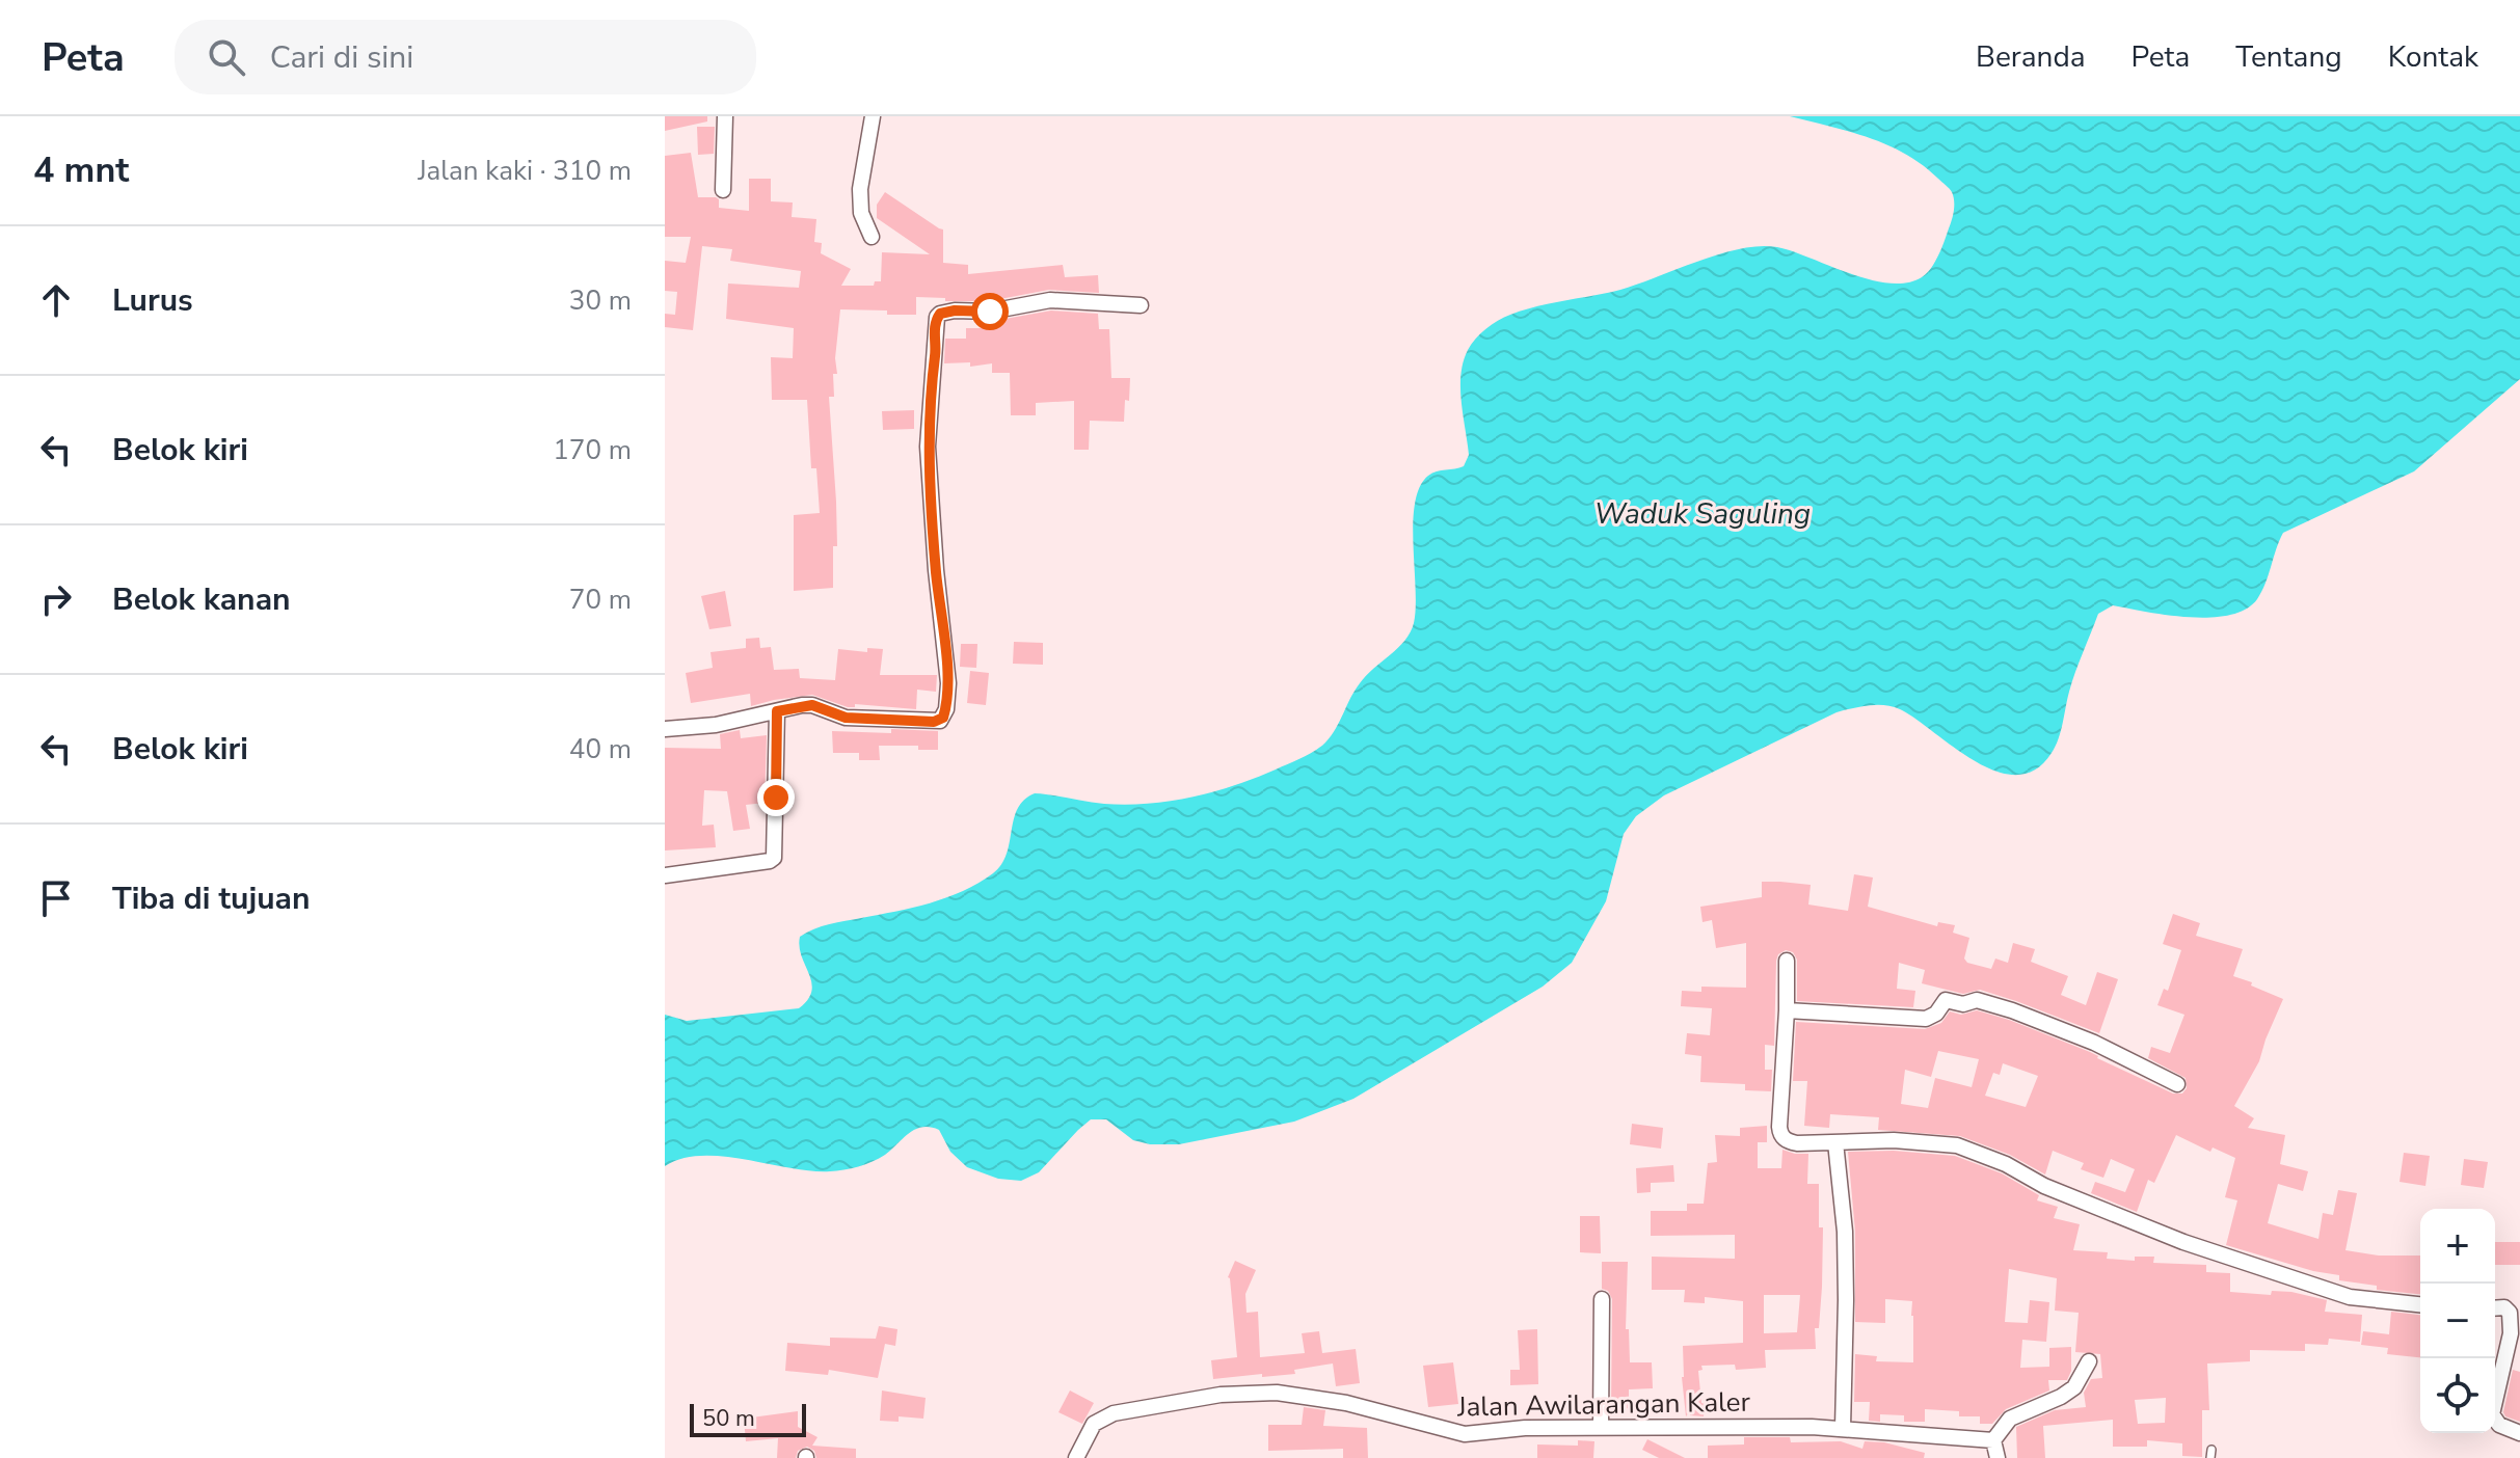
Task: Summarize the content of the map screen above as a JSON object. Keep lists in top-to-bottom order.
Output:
{
  "streets": {
    "street": ["Jalan Awilarangan Kaler"]
  },
  "water": ["Waduk Saguling"],
  "scale_bar": "50 m",
  "page": {
    "header": "Peta",
    "search": "Cari di sini",
    "nav": [
      "Beranda",
      "Peta",
      "Tentang",
      "Kontak"
    ],
    "heading": ["4 mnt", "Jalan kaki · 310 m"],
    "list": [
      ["Lurus", "30 m"],
      ["Belok kiri", "170 m"],
      ["Belok kanan", "70 m"],
      ["Belok kiri", "40 m"],
      "Tiba di tujuan"
    ],
    "map_buttons": ["+", "−"],
    "scale": "50 m"
  }
}
